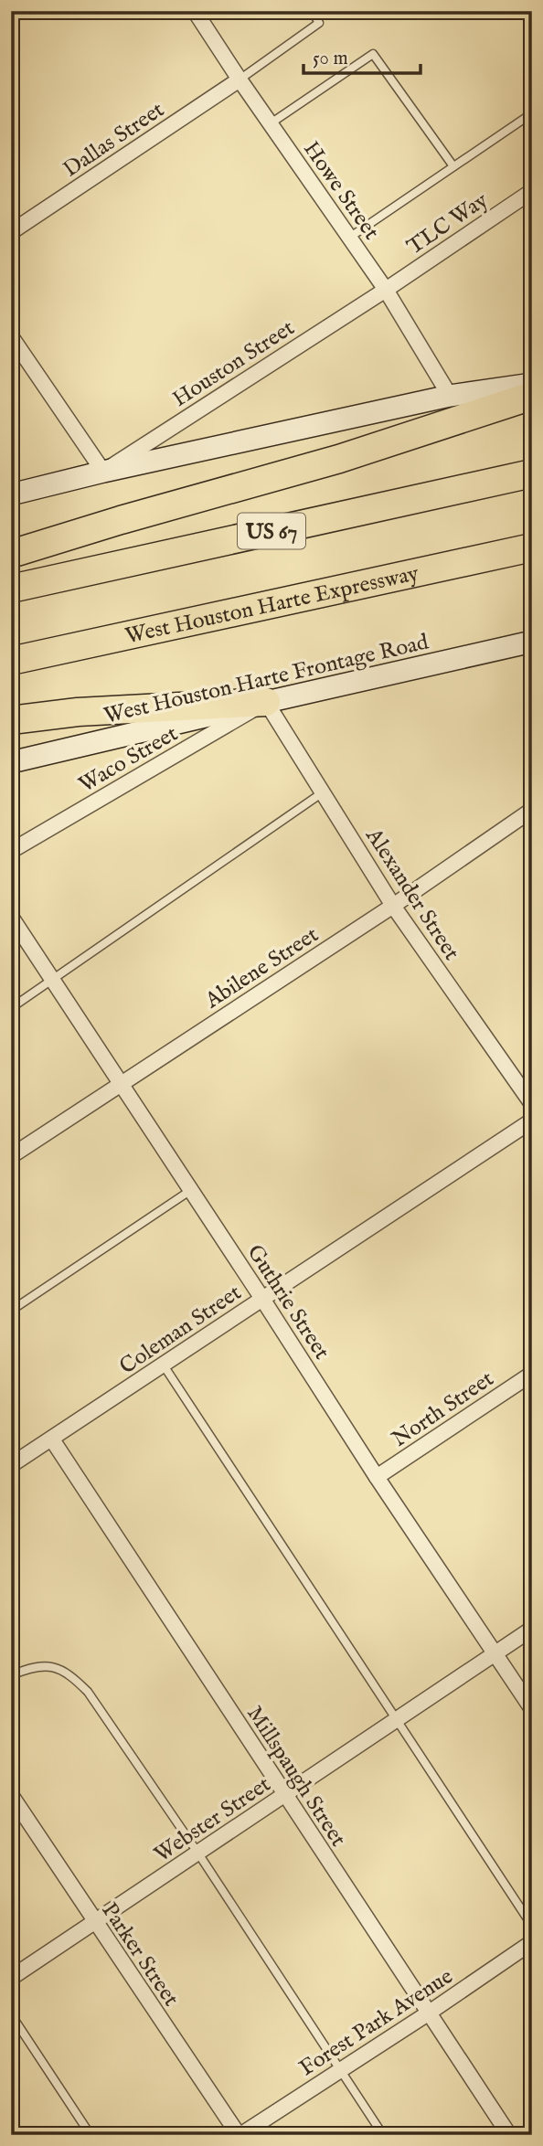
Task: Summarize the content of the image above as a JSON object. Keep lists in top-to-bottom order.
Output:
{
  "streets": {
    "highway": ["US 67", "West Houston Harte Expressway"],
    "main road": ["West Houston Harte Frontage Road"],
    "street": [
      "Dallas Street",
      "Howe Street",
      "TLC Way",
      "Houston Street",
      "Waco Street",
      "Alexander Street",
      "Abilene Street",
      "Guthrie Street",
      "Coleman Street",
      "North Street",
      "Millspaugh Street",
      "Webster Street",
      "Parker Street",
      "Forest Park Avenue"
    ]
  },
  "crossings": [
    ["Dallas Street", "Howe Street"],
    ["Howe Street", "TLC Way"],
    ["Howe Street", "Houston Street"],
    ["TLC Way", "Houston Street"],
    ["West Houston Harte Frontage Road", "Waco Street"],
    ["West Houston Harte Frontage Road", "Alexander Street"],
    ["Waco Street", "Alexander Street"],
    ["Alexander Street", "Abilene Street"],
    ["Abilene Street", "Guthrie Street"],
    ["Guthrie Street", "Coleman Street"],
    ["Guthrie Street", "North Street"],
    ["Guthrie Street", "Webster Street"],
    ["Coleman Street", "Millspaugh Street"],
    ["Millspaugh Street", "Webster Street"],
    ["Millspaugh Street", "Forest Park Avenue"],
    ["Webster Street", "Parker Street"],
    ["Parker Street", "Forest Park Avenue"]
  ],
  "scale_bar": "50 m"
}
